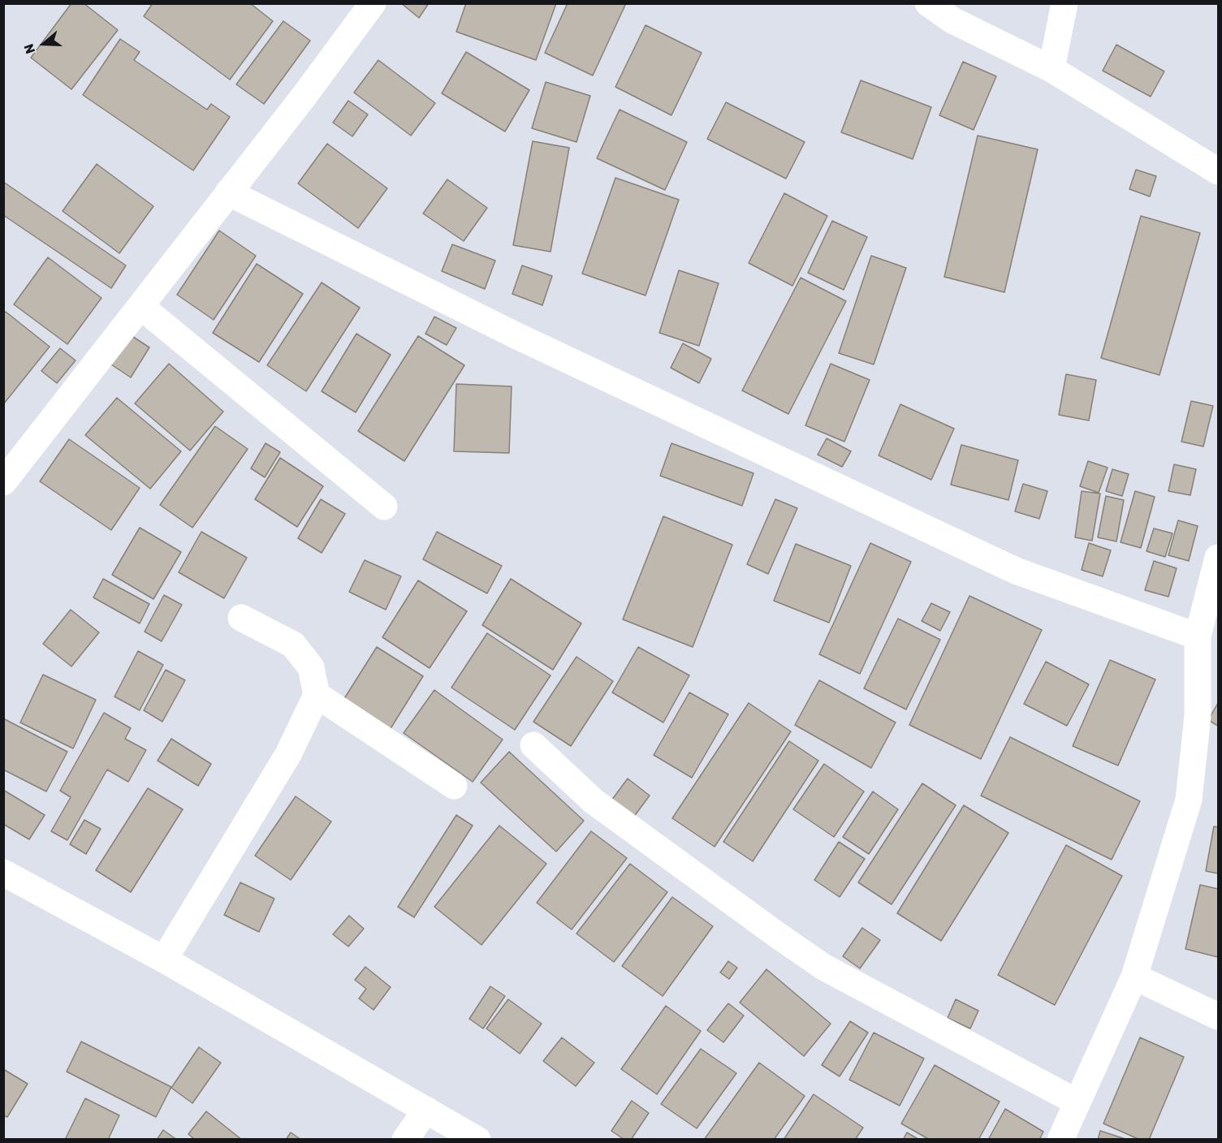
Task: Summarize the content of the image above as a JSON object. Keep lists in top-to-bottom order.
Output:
{
  "north": "left"
}
